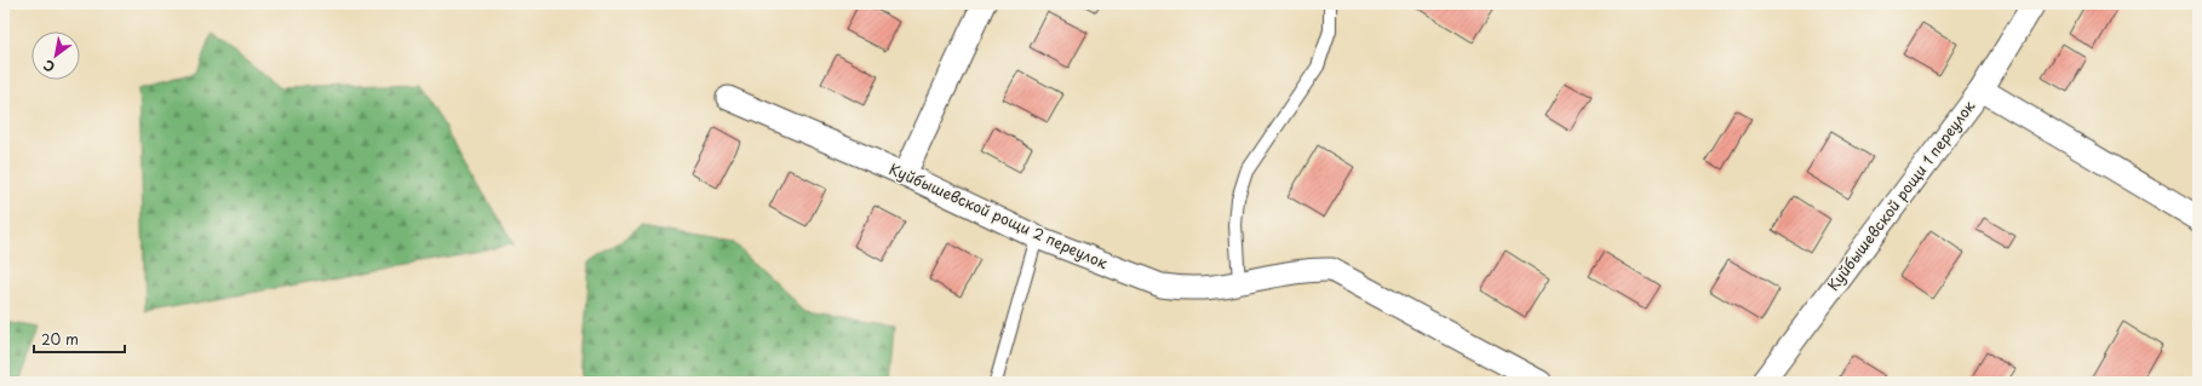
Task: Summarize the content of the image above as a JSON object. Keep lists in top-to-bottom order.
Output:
{
  "streets": {
    "street": ["Куйбышевской рощи 1 переулок", "Куйбышевской рощи 2 переулок"]
  },
  "scale_bar": "20 m",
  "north": "bottom left"
}
